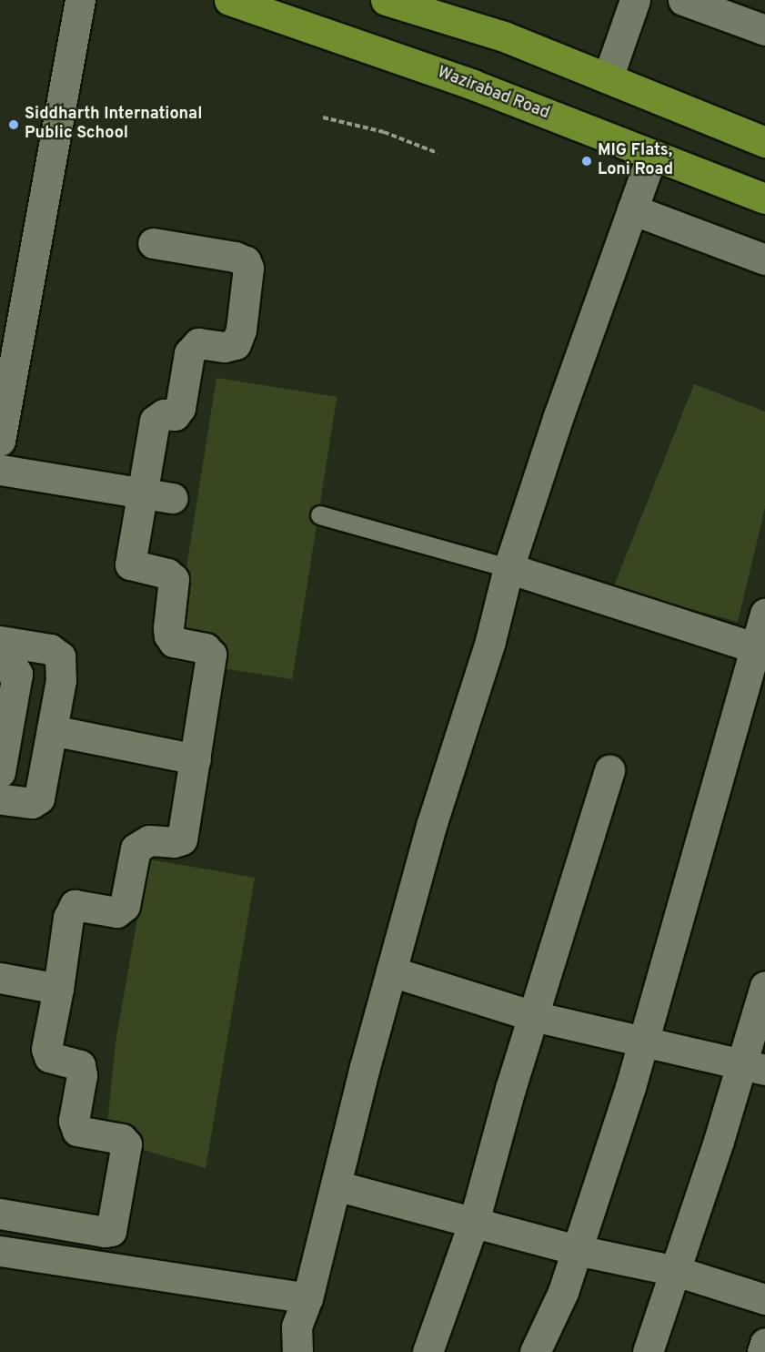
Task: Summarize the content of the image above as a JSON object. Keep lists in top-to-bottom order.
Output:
{
  "streets": {
    "highway": ["Wazirabad Road"]
  },
  "places": ["Siddharth International Public School", "MIG Flats, Loni Road"]
}
